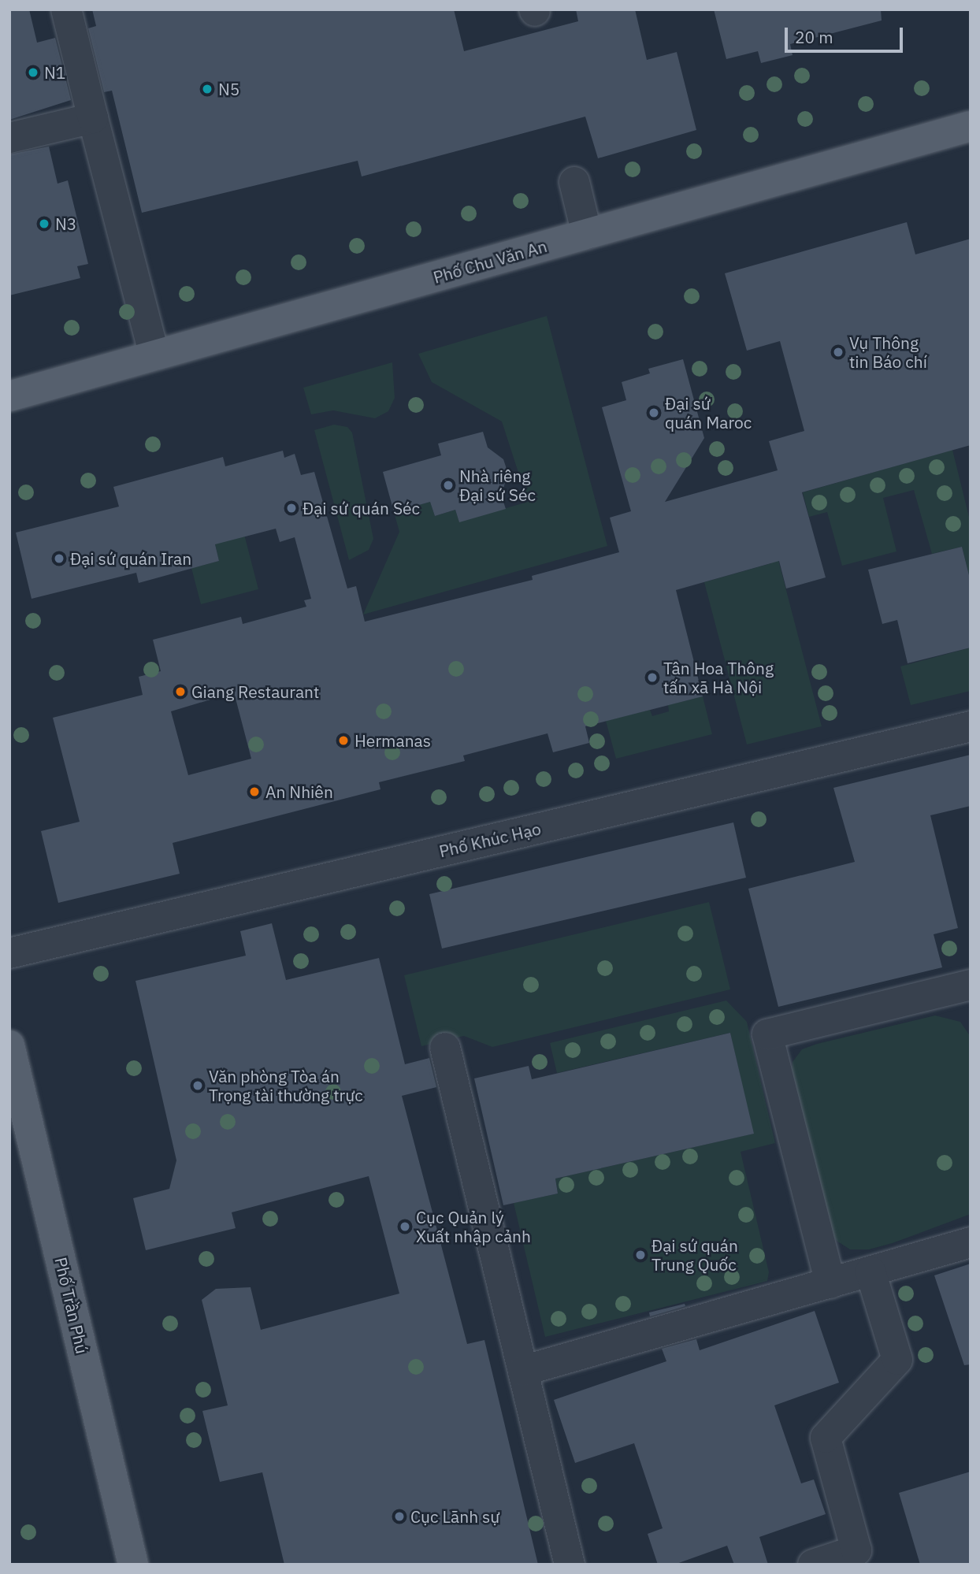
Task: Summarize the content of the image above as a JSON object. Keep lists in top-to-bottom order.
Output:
{
  "streets": {
    "main road": ["Phố Chu Văn An", "Phố Trần Phú"],
    "street": ["Phố Khúc Hạo"]
  },
  "places": [
    "N1",
    "N5",
    "N3",
    "Vụ Thông tin Báo chí",
    "Đại sứ quán Maroc",
    "Nhà riêng Đại sứ Séc",
    "Đại sứ quán Séc",
    "Đại sứ quán Iran",
    "Tân Hoa Thông tấn xã Hà Nội",
    "Giang Restaurant",
    "Hermanas",
    "An Nhiên",
    "Văn phòng Tòa án Trọng tài thường trực",
    "Cục Quản lý Xuất nhập cảnh",
    "Đại sứ quán Trung Quốc",
    "Cục Lãnh sự"
  ],
  "scale_bar": "20 m"
}
